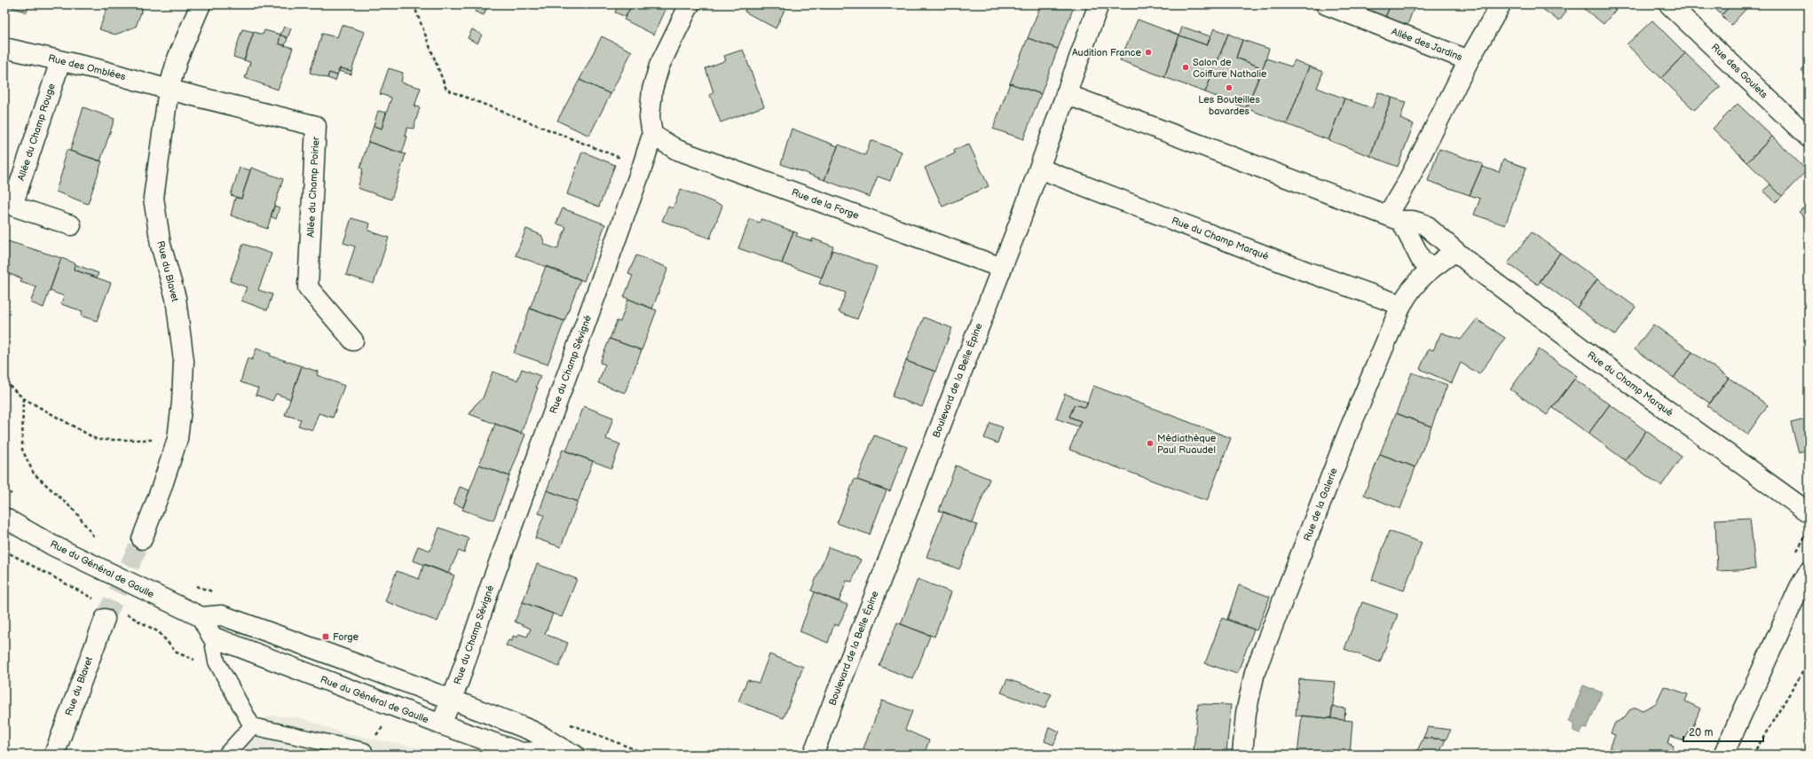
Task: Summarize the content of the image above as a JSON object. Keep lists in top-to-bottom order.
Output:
{
  "streets": {
    "street": [
      "Allée des Jardins",
      "Rue des Omblées",
      "Rue des Goulets",
      "Allée du Champ Rouge",
      "Allée du Champ Poirier",
      "Rue de la Forge",
      "Rue du Champ Marqué",
      "Rue du Blavet",
      "Rue du Champ Sévigné",
      "Boulevard de la Belle Épine",
      "Rue de la Galerie",
      "Rue du Général de Gaulle"
    ]
  },
  "crossings": [
    ["Rue des Omblées", "Allée du Champ Rouge"],
    ["Rue des Omblées", "Allée du Champ Poirier"],
    ["Rue des Omblées", "Rue du Blavet"],
    ["Allée du Champ Poirier", "Rue du Blavet"],
    ["Rue de la Forge", "Rue du Champ Sévigné"],
    ["Rue de la Forge", "Boulevard de la Belle Épine"],
    ["Rue du Champ Marqué", "Boulevard de la Belle Épine"],
    ["Rue du Champ Marqué", "Rue de la Galerie"],
    ["Rue du Champ Sévigné", "Rue du Général de Gaulle"]
  ],
  "places": {
    "other": [
      "Audition France",
      "Salon de Coiffure Nathalie",
      "Les Bouteilles bavardes",
      "Médiathèque Paul Ruaudel"
    ],
    "transit": ["Forge"]
  },
  "scale_bar": "20 m"
}
